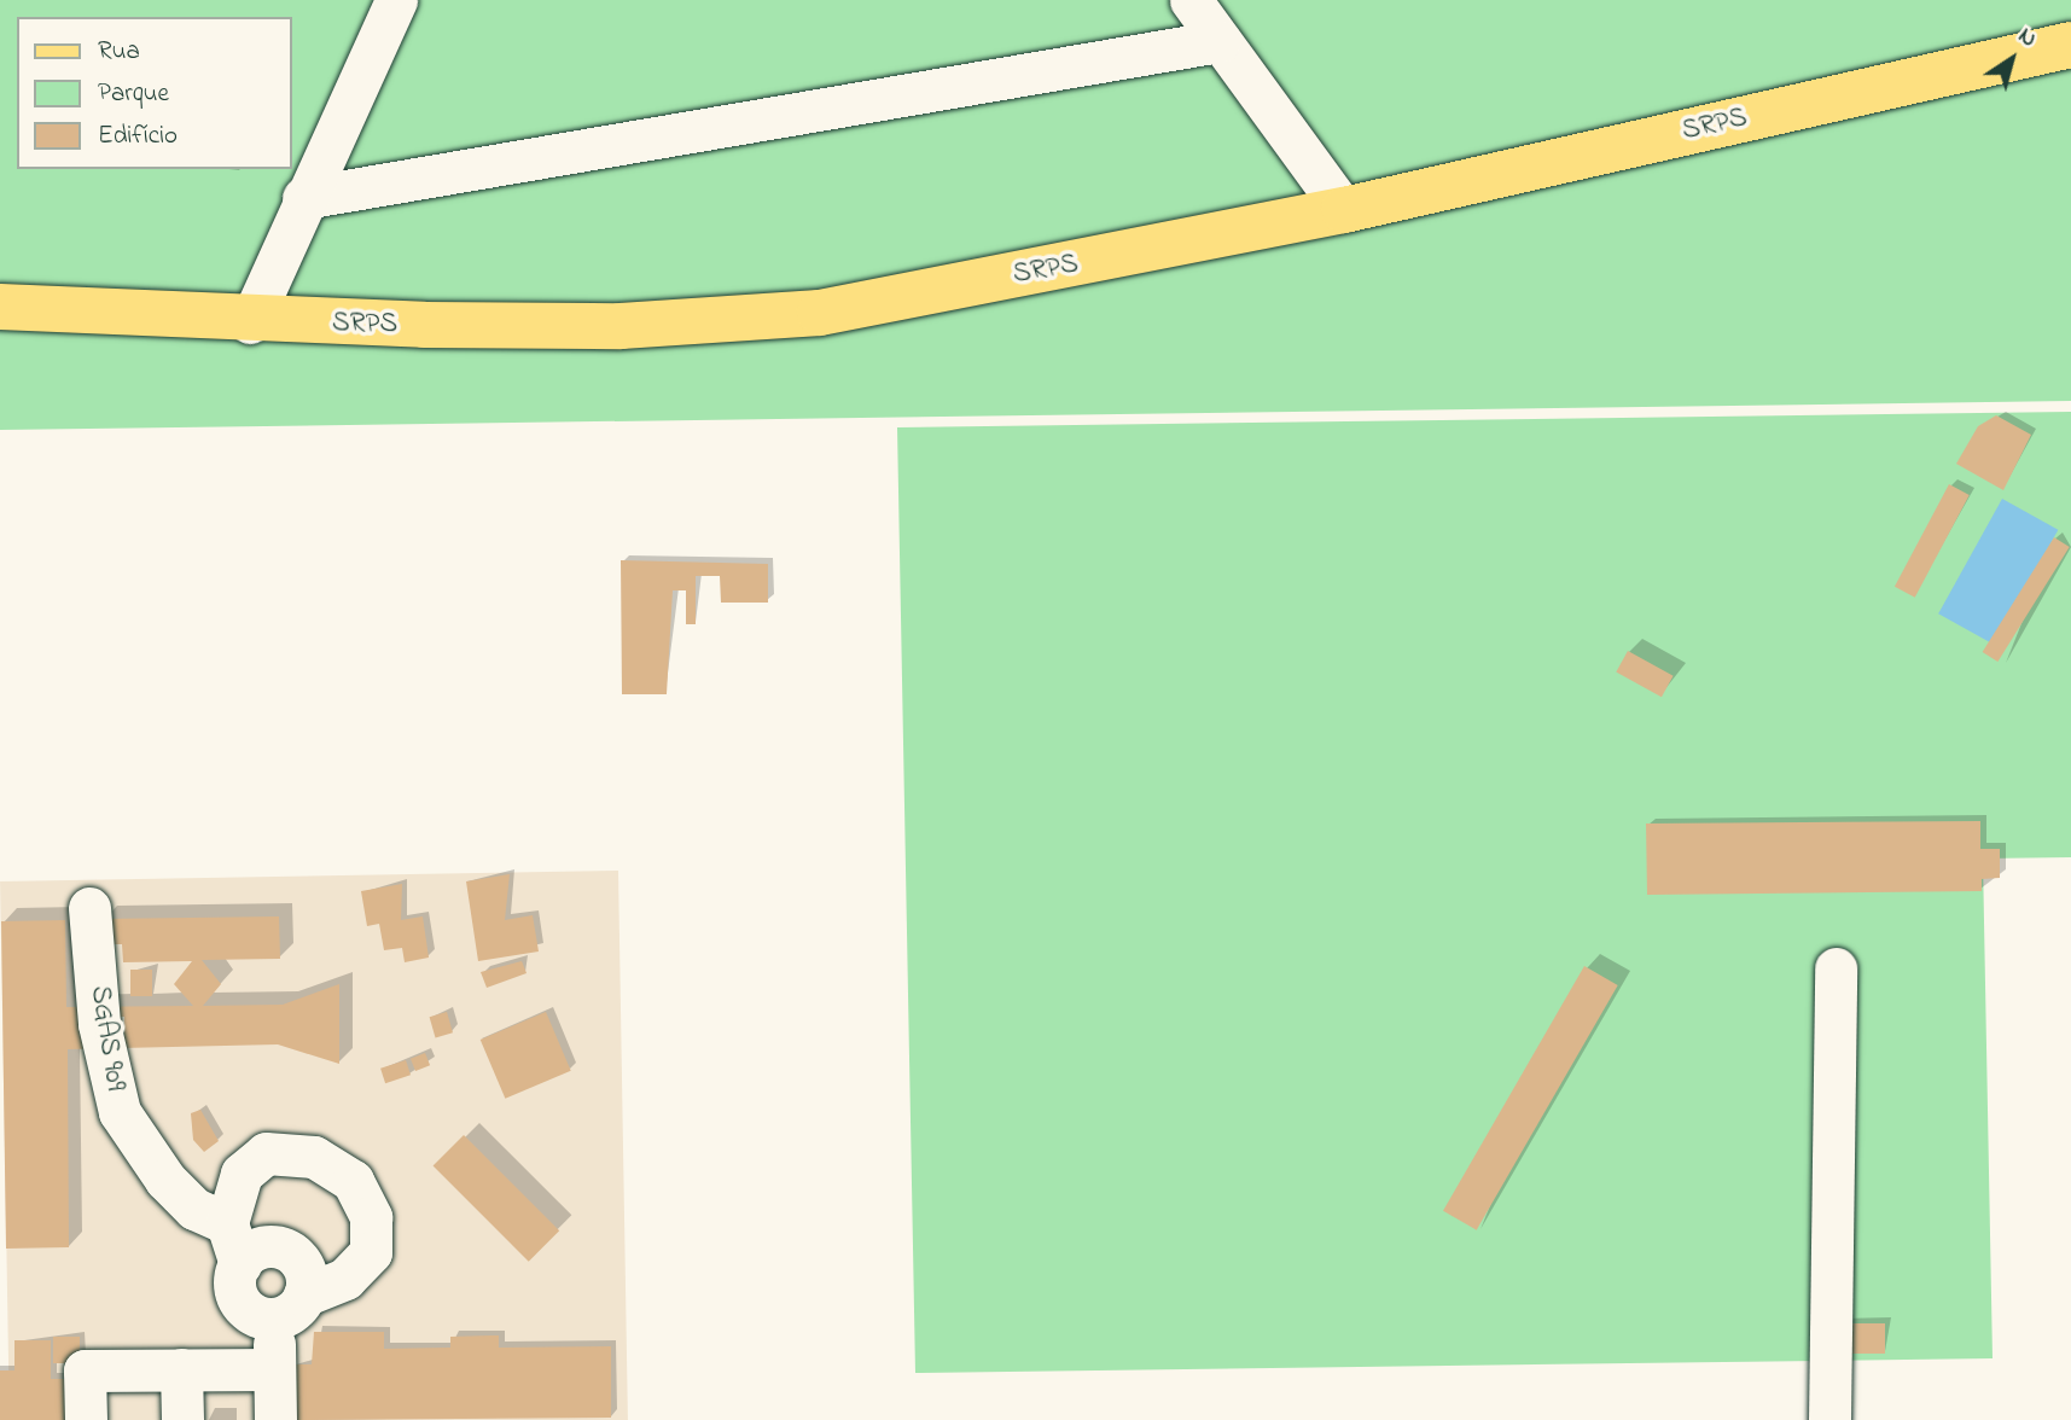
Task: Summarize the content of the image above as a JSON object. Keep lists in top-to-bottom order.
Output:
{
  "streets": {
    "main road": ["SRPS"],
    "lane": ["SGAS 909"]
  },
  "legend": ["Rua", "Parque", "Edifício"],
  "north": "top right"
}
